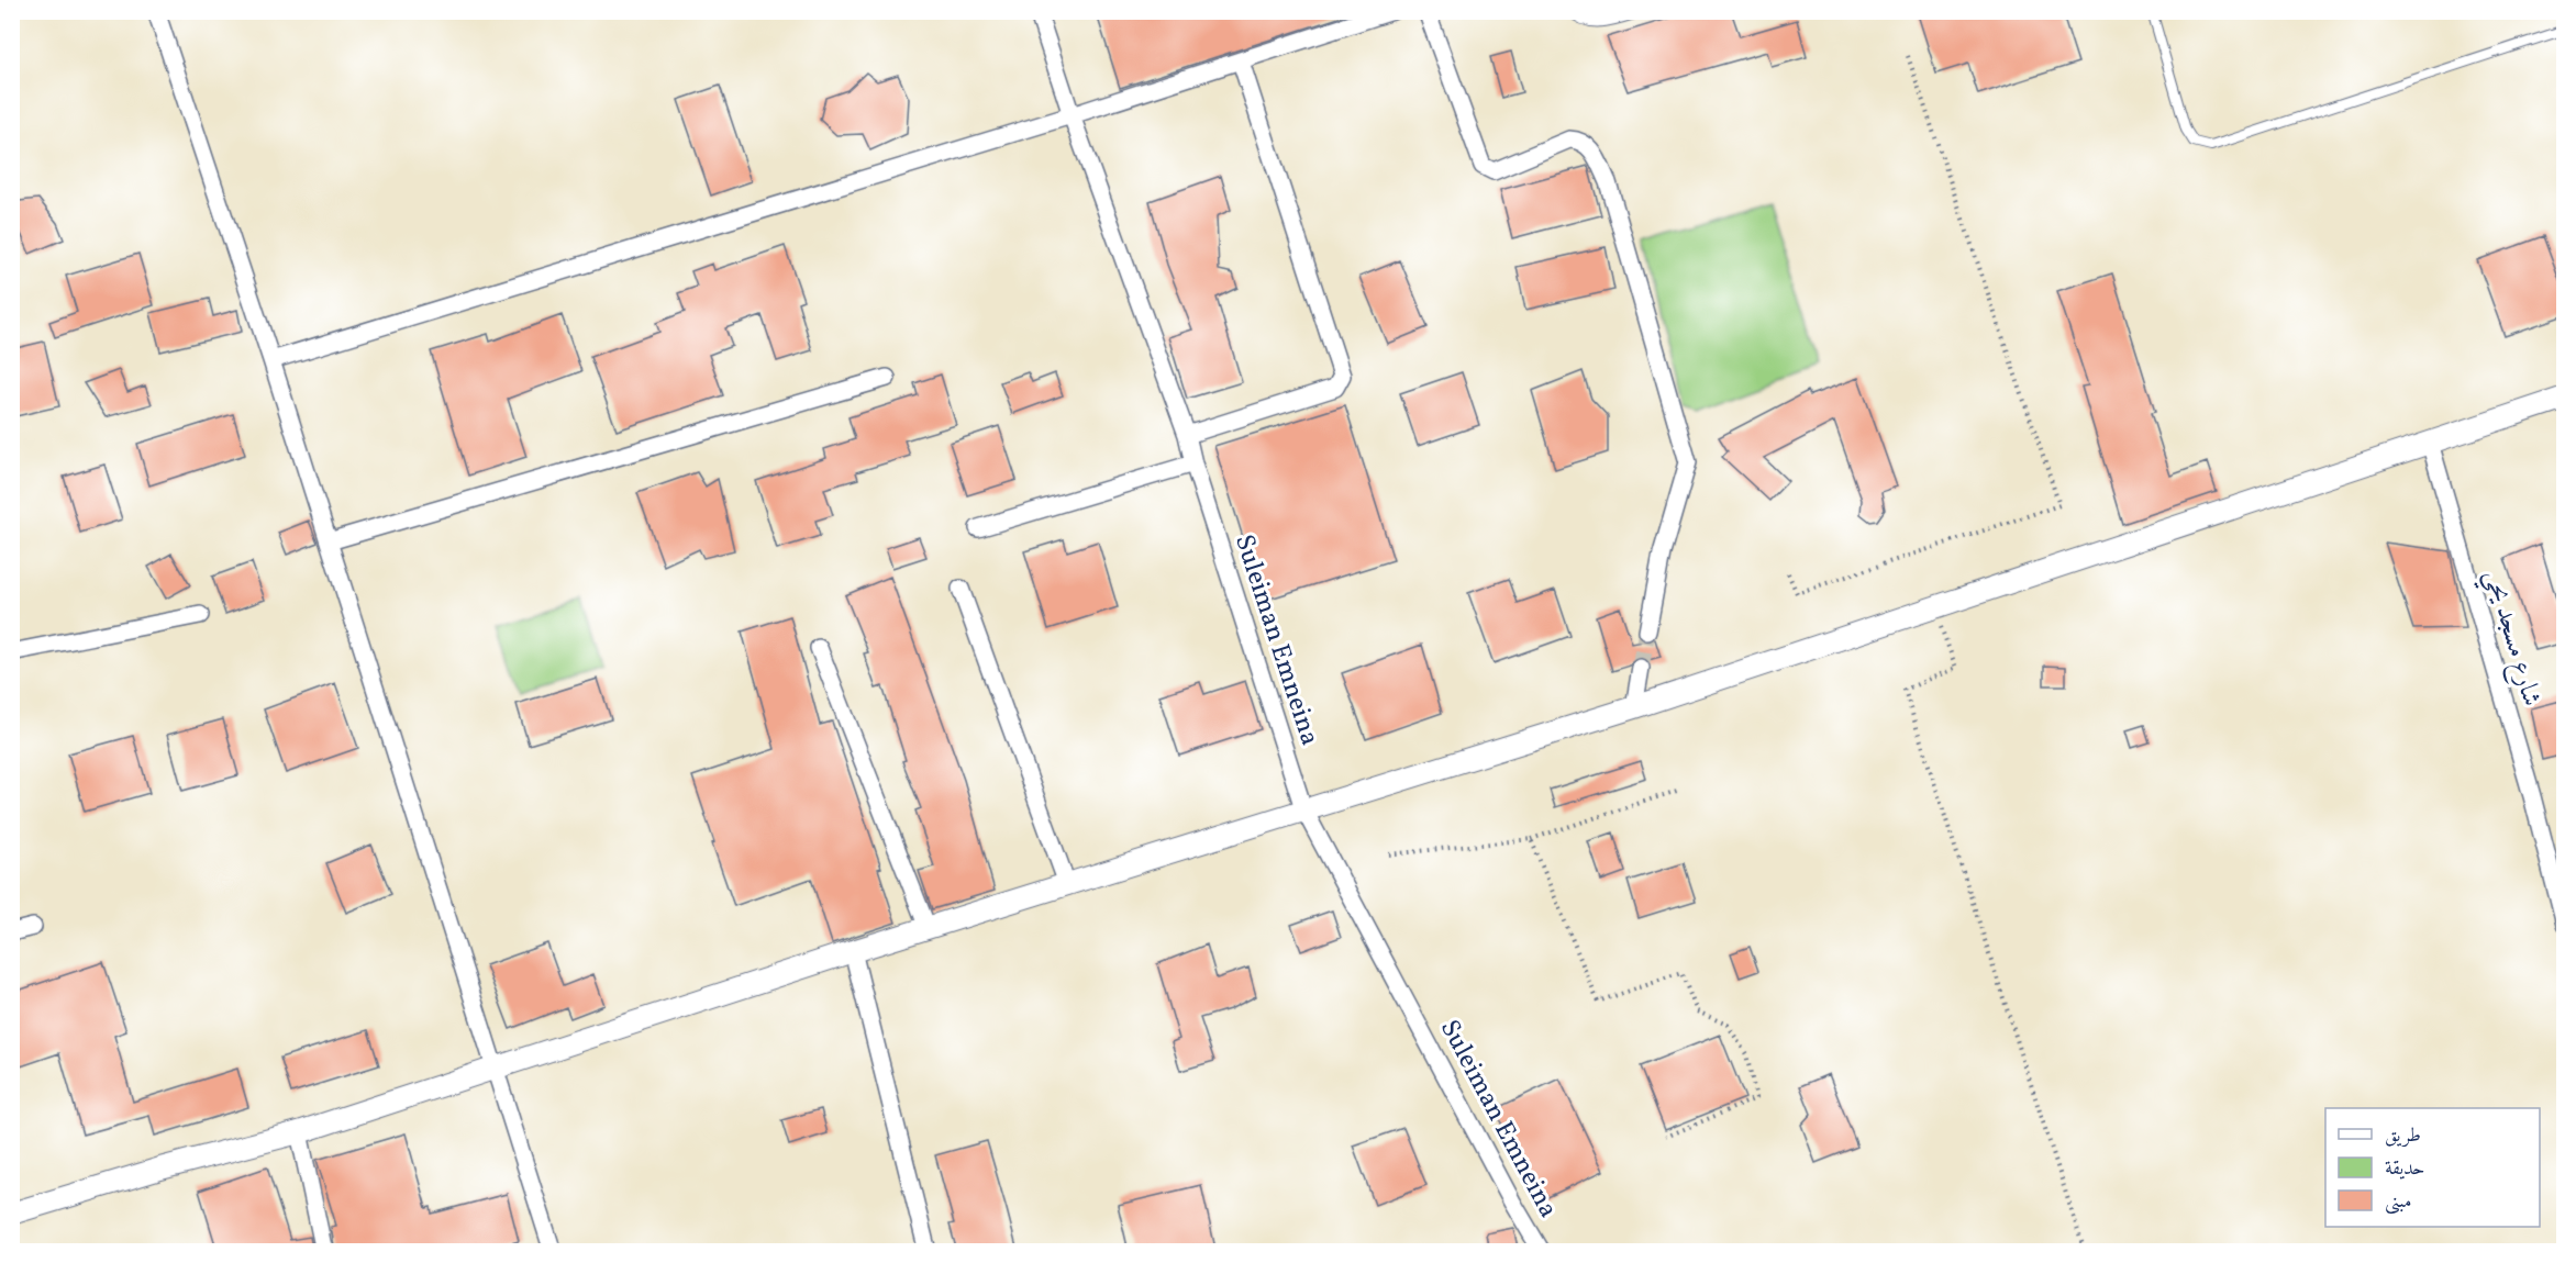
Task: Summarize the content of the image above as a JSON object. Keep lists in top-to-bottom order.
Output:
{
  "streets": {
    "street": ["شارع مسجد يحي", "Suleiman Emneina"]
  },
  "legend": ["طريق", "حديقة", "مبنى"]
}
